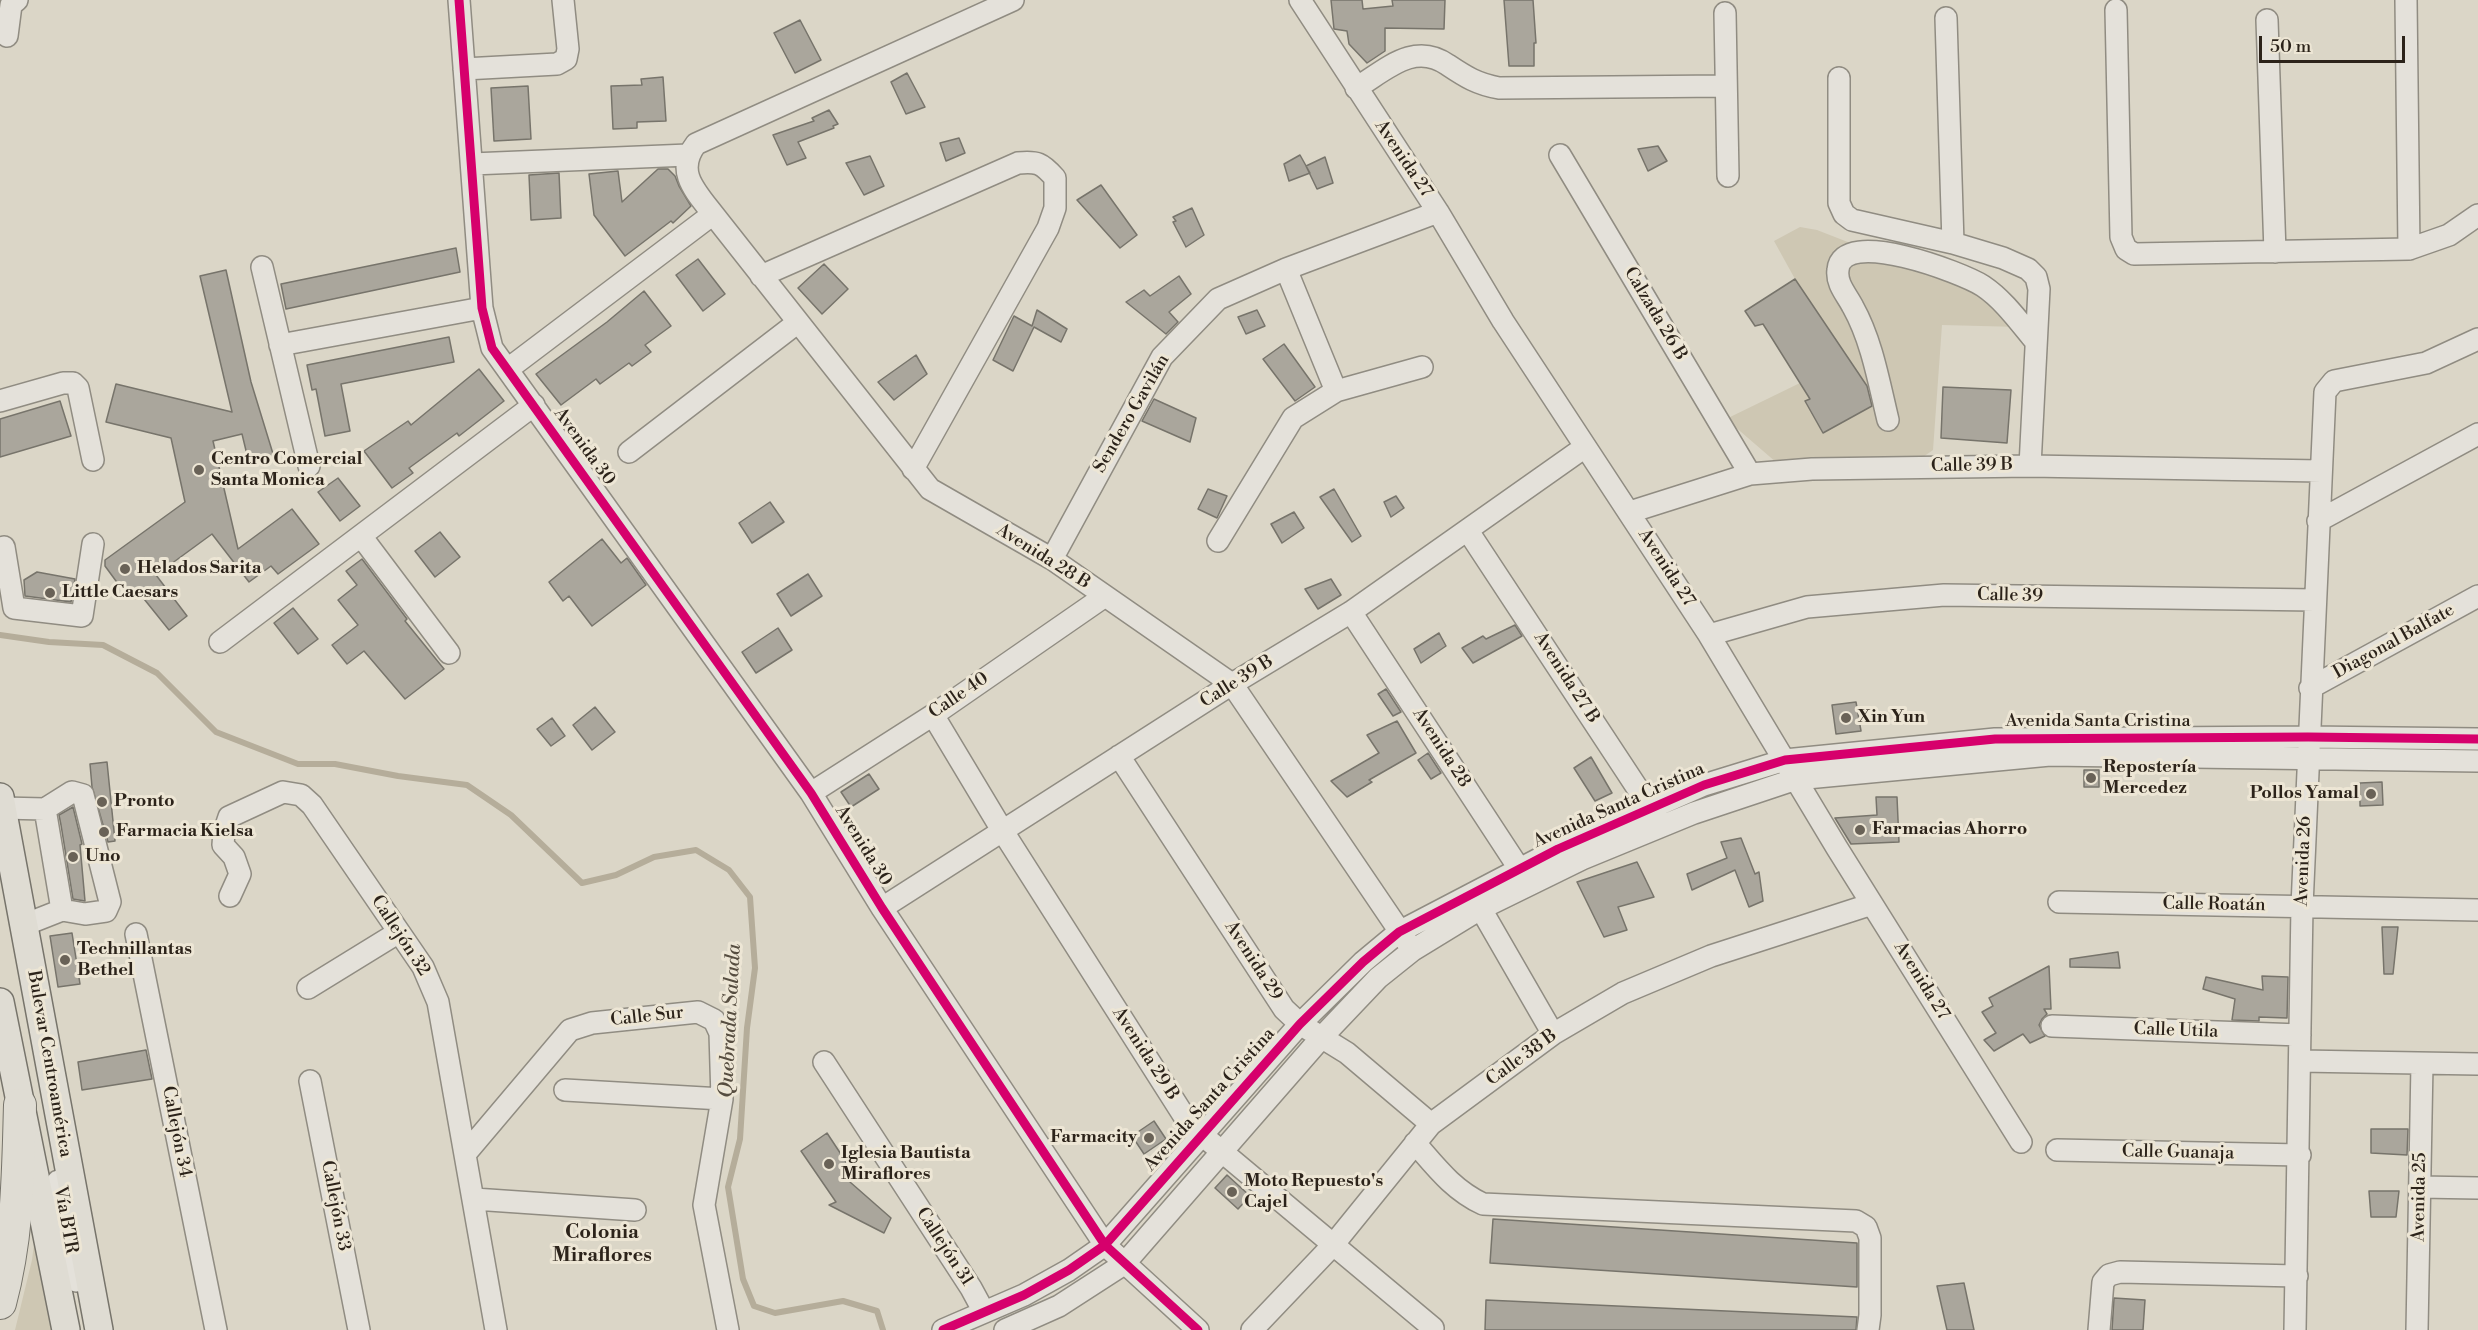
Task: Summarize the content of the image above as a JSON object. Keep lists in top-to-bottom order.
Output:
{
  "streets": {
    "main road": ["Bulevar Centroamérica"],
    "street": [
      "Avenida 27",
      "Calzada 26 B",
      "Sendero Gavilán",
      "Avenida 30",
      "Calle 39 B",
      "Avenida 28 B",
      "Calle 39",
      "Diagonal Balfate",
      "Avenida 27 B",
      "Calle 40",
      "Avenida Santa Cristina",
      "Avenida 28",
      "Avenida 26",
      "Calle Roatán",
      "Callejón 32",
      "Avenida 29",
      "Calle Sur",
      "Calle Utila",
      "Avenida 29 B",
      "Calle 38 B",
      "Callejón 34",
      "Calle Guanaja",
      "Avenida 25",
      "Callejón 33",
      "Vía BTR",
      "Callejón 31"
    ]
  },
  "crossings": [
    ["Avenida 27", "Sendero Gavilán"],
    ["Avenida 27", "Calle 39 B"],
    ["Avenida 27", "Calle 39"],
    ["Avenida 27", "Avenida Santa Cristina"],
    ["Avenida 27", "Calle 38 B"],
    ["Calzada 26 B", "Calle 39 B"],
    ["Sendero Gavilán", "Avenida 28 B"],
    ["Avenida 30", "Calle 39 B"],
    ["Avenida 30", "Calle 40"],
    ["Avenida 30", "Avenida Santa Cristina"],
    ["Calle 39 B", "Avenida 28 B"],
    ["Calle 39 B", "Avenida 27 B"],
    ["Calle 39 B", "Avenida 28"],
    ["Calle 39 B", "Avenida 26"],
    ["Calle 39 B", "Avenida 29"],
    ["Calle 39 B", "Avenida 29 B"],
    ["Avenida 28 B", "Calle 40"],
    ["Avenida 28 B", "Avenida Santa Cristina"],
    ["Calle 39", "Avenida 26"],
    ["Diagonal Balfate", "Avenida 26"],
    ["Avenida 27 B", "Avenida Santa Cristina"],
    ["Calle 40", "Avenida 29 B"],
    ["Avenida Santa Cristina", "Avenida 28"],
    ["Avenida Santa Cristina", "Avenida 26"],
    ["Avenida Santa Cristina", "Avenida 29"],
    ["Avenida Santa Cristina", "Avenida 29 B"],
    ["Avenida Santa Cristina", "Callejón 31"],
    ["Avenida 26", "Calle Roatán"],
    ["Avenida 26", "Calle Utila"],
    ["Avenida 26", "Calle Guanaja"],
    ["Callejón 32", "Calle Sur"],
    ["Avenida 29", "Calle 38 B"],
    ["Avenida 29 B", "Calle 38 B"]
  ],
  "districts": ["Colonia Miraflores"],
  "water": ["Quebrada Salada"],
  "places": [
    "Centro Comercial Santa Monica",
    "Helados Sarita",
    "Little Caesars",
    "Xin Yun",
    "Repostería Mercedez",
    "Pollos Yamal",
    "Pronto",
    "Farmacias Ahorro",
    "Farmacia Kielsa",
    "Uno",
    "Technillantas Bethel",
    "Farmacity",
    "Iglesia Bautista Miraflores",
    "Moto Repuesto's Cajel"
  ],
  "scale_bar": "50 m"
}
